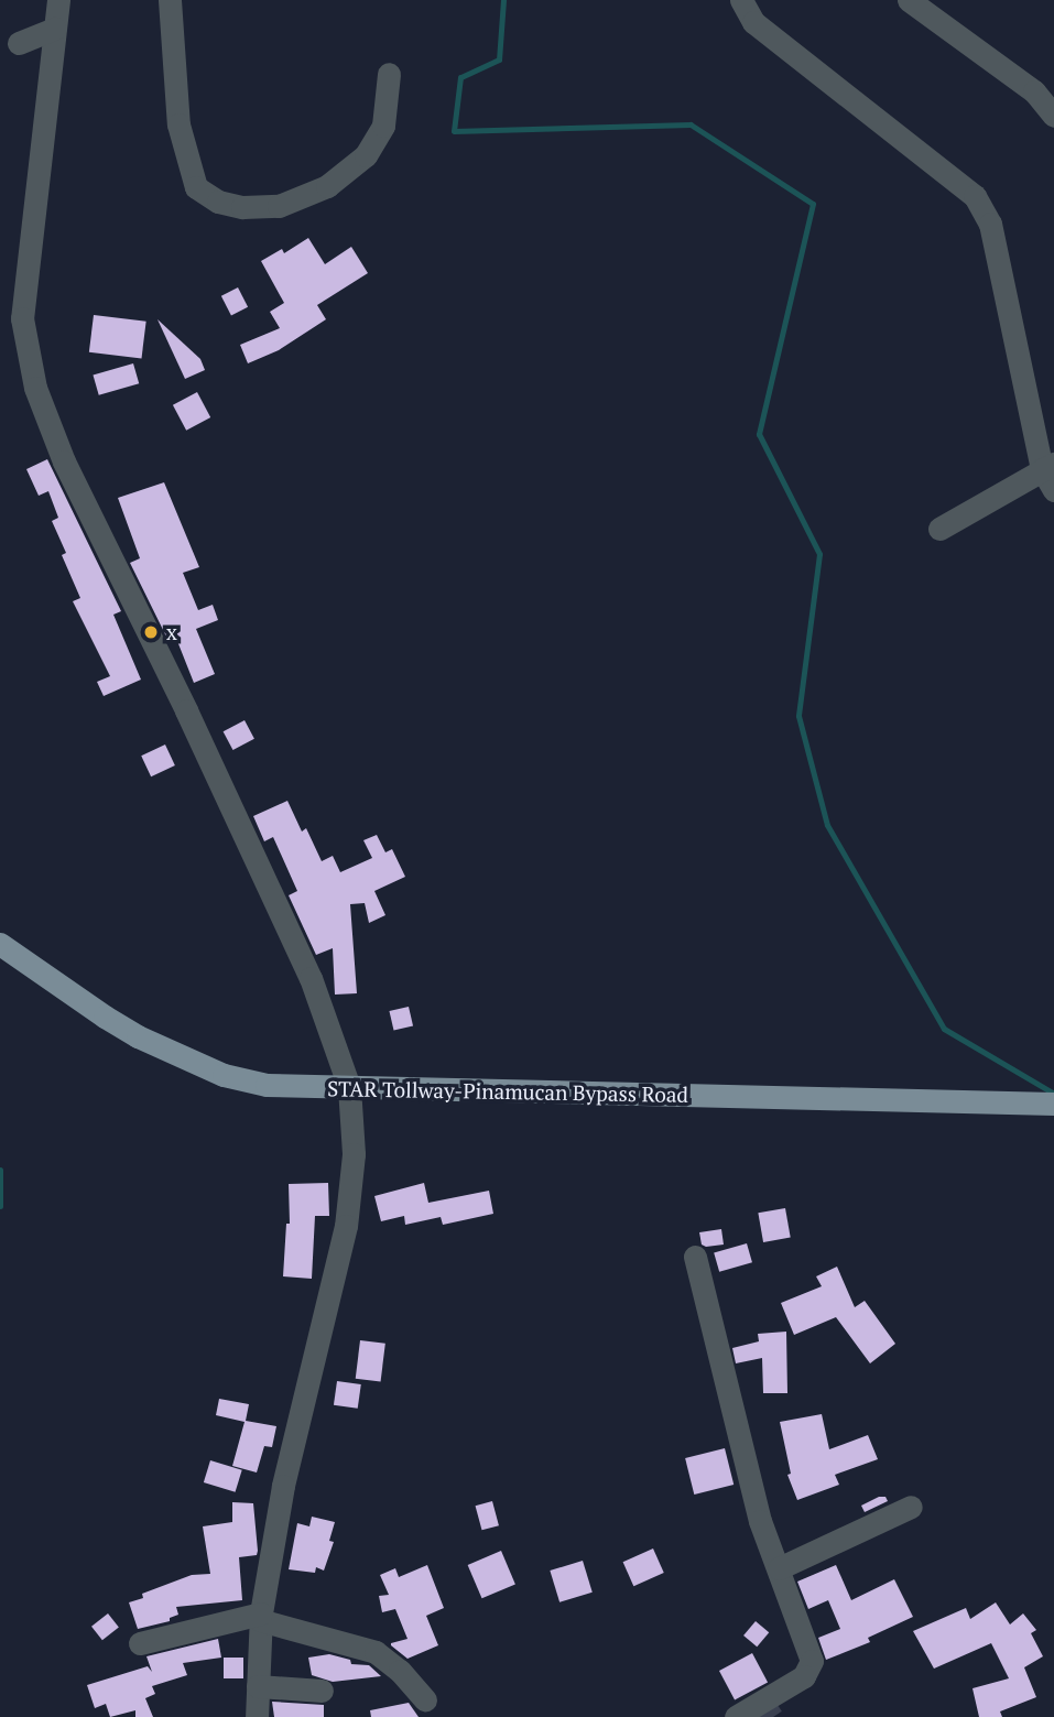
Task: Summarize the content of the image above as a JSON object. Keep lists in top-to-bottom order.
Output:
{
  "streets": {
    "main road": ["STAR Tollway-Pinamucan Bypass Road"]
  },
  "places": ["x"]
}
